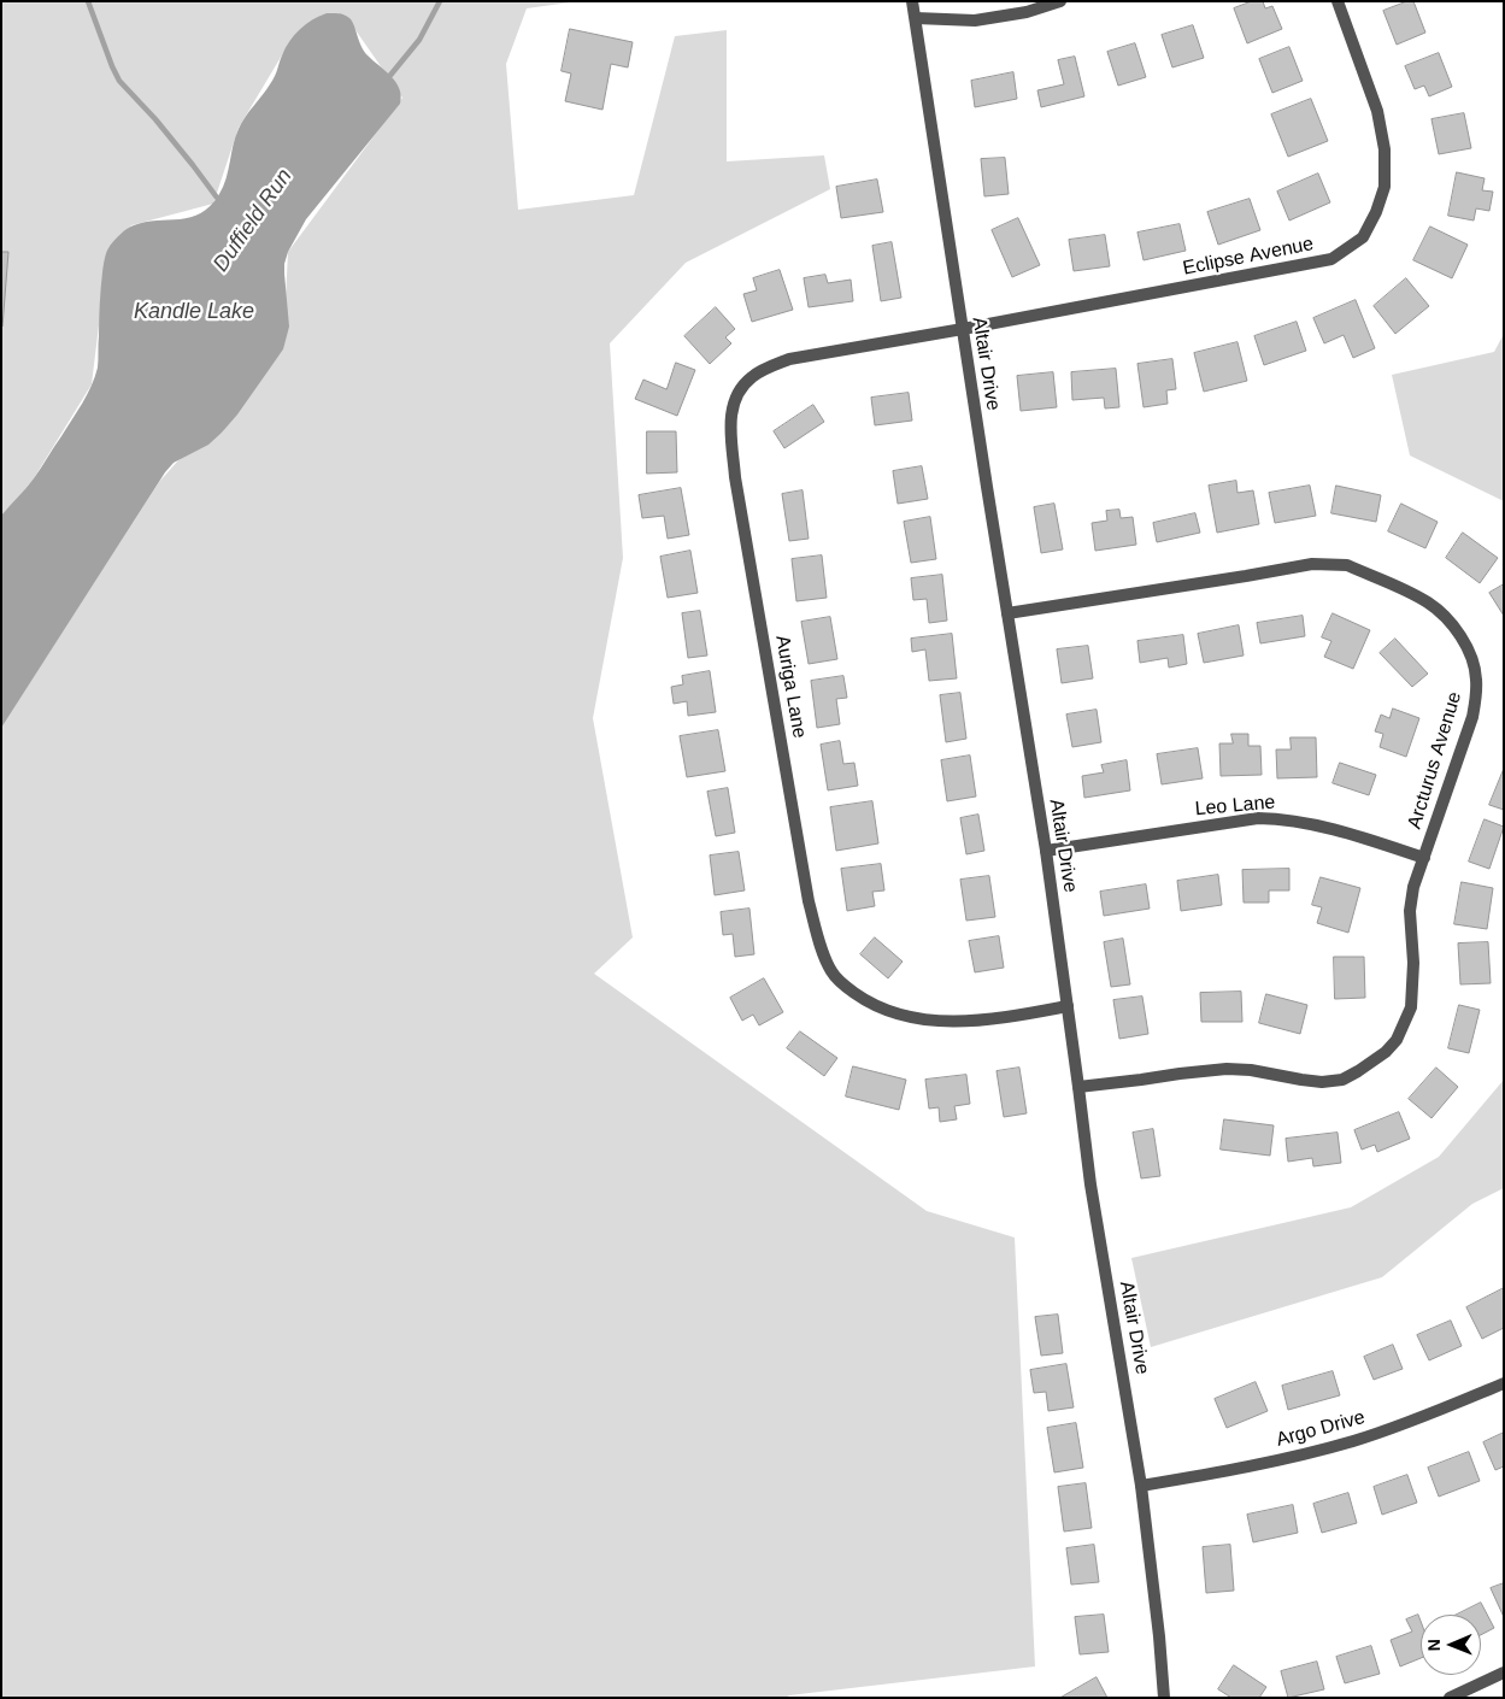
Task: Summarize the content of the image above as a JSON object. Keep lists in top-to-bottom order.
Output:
{
  "streets": {
    "street": [
      "Eclipse Avenue",
      "Altair Drive",
      "Auriga Lane",
      "Arcturus Avenue",
      "Leo Lane",
      "Argo Drive"
    ]
  },
  "crossings": [
    ["Eclipse Avenue", "Altair Drive"],
    ["Eclipse Avenue", "Auriga Lane"],
    ["Altair Drive", "Auriga Lane"],
    ["Altair Drive", "Arcturus Avenue"],
    ["Altair Drive", "Leo Lane"],
    ["Altair Drive", "Argo Drive"],
    ["Arcturus Avenue", "Leo Lane"]
  ],
  "water": ["Duffield Run", "Kandle Lake"],
  "north": "left"
}
